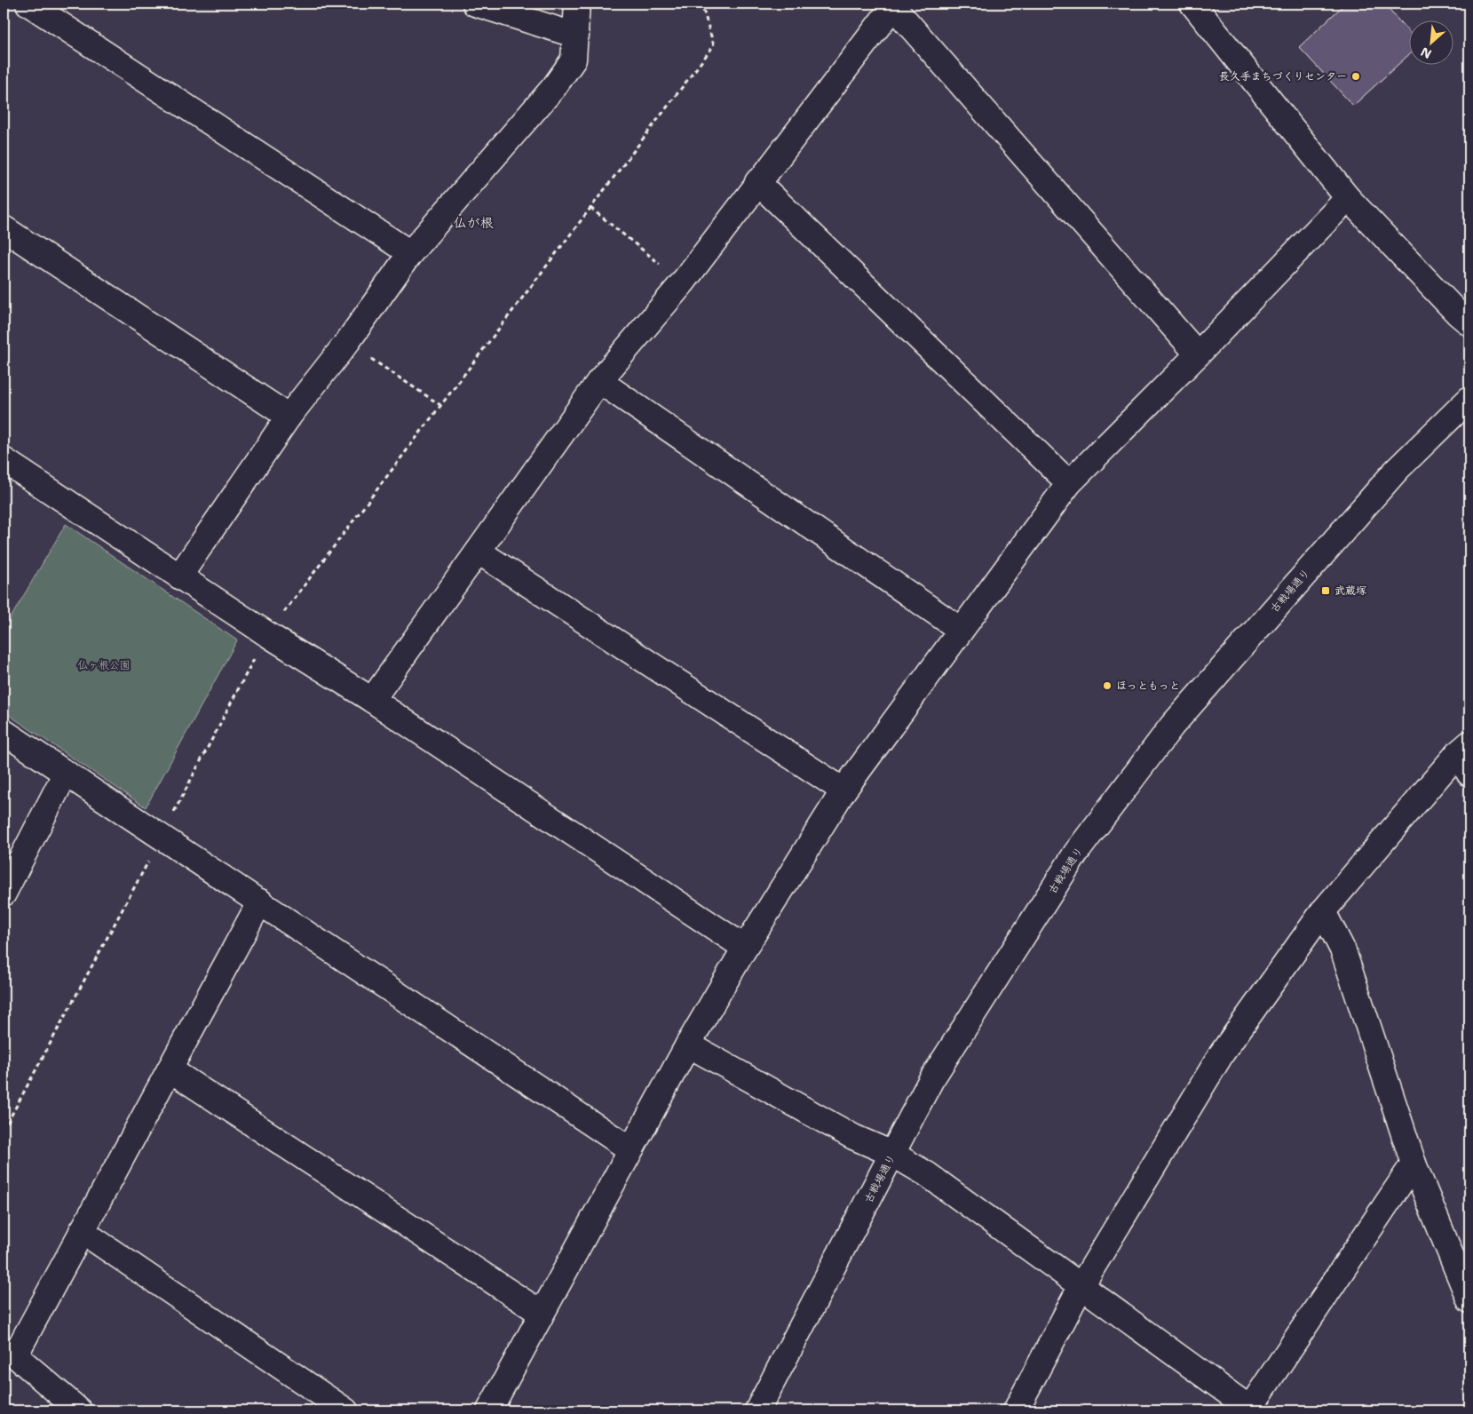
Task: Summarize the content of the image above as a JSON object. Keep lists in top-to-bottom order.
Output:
{
  "streets": {
    "street": ["古戦場通り"]
  },
  "districts": ["仏が根"],
  "parks": ["仏ヶ根公園"],
  "places": {
    "other": ["長久手まちづくりセンター", "ほっともっと"],
    "transit": ["武蔵塚"]
  },
  "north": "bottom left"
}
